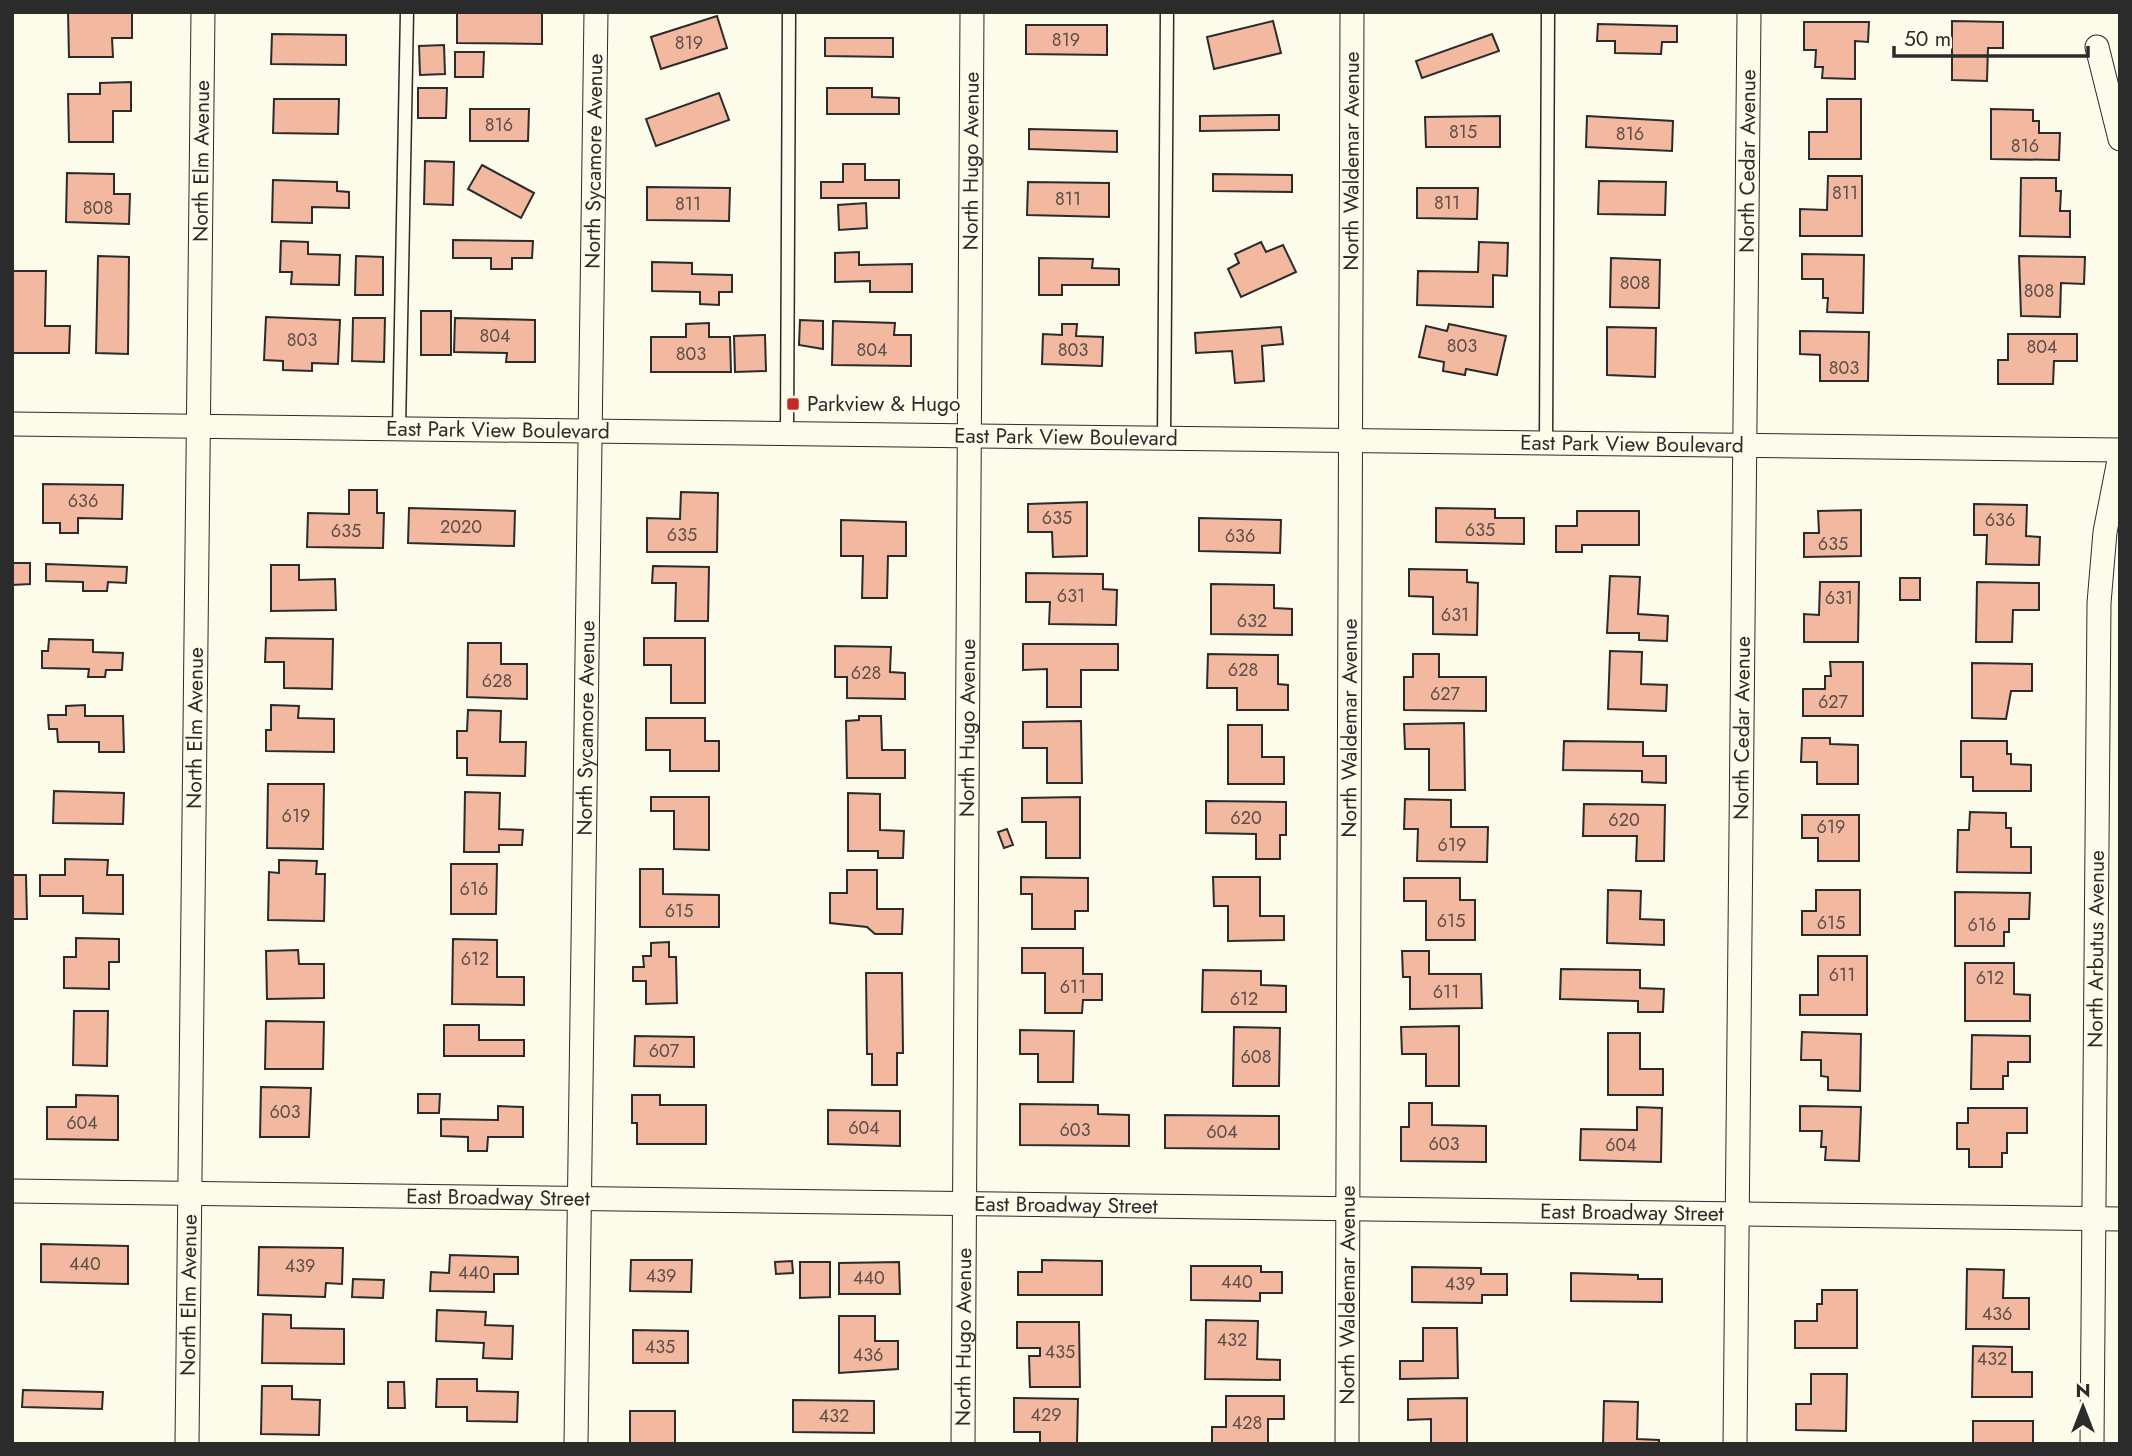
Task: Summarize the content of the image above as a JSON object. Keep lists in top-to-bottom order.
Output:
{
  "streets": {
    "street": [
      "North Elm Avenue",
      "North Sycamore Avenue",
      "North Hugo Avenue",
      "North Waldemar Avenue",
      "North Cedar Avenue",
      "East Park View Boulevard",
      "North Arbutus Avenue",
      "East Broadway Street"
    ]
  },
  "crossings": [
    ["North Elm Avenue", "East Park View Boulevard"],
    ["North Elm Avenue", "East Broadway Street"],
    ["North Sycamore Avenue", "East Park View Boulevard"],
    ["North Sycamore Avenue", "East Broadway Street"],
    ["North Hugo Avenue", "East Park View Boulevard"],
    ["North Hugo Avenue", "East Broadway Street"],
    ["North Waldemar Avenue", "East Park View Boulevard"],
    ["North Waldemar Avenue", "East Broadway Street"],
    ["North Cedar Avenue", "East Park View Boulevard"],
    ["North Cedar Avenue", "East Broadway Street"],
    ["East Park View Boulevard", "North Arbutus Avenue"],
    ["North Arbutus Avenue", "East Broadway Street"]
  ],
  "places": {
    "transit": ["Parkview & Hugo"]
  },
  "house_numbers": [
    "819",
    "819",
    "816",
    "815",
    "816",
    "816",
    "811",
    "811",
    "811",
    "811",
    "808",
    "808",
    "808",
    "804",
    "803",
    "803",
    "804",
    "804",
    "803",
    "803",
    "803",
    "636",
    "635",
    "636",
    "2020",
    "635",
    "635",
    "635",
    "636",
    "635",
    "631",
    "631",
    "631",
    "632",
    "628",
    "628",
    "628",
    "627",
    "627",
    "619",
    "620",
    "620",
    "619",
    "619",
    "616",
    "615",
    "615",
    "615",
    "616",
    "612",
    "611",
    "612",
    "611",
    "611",
    "612",
    "607",
    "608",
    "603",
    "604",
    "604",
    "603",
    "604",
    "603",
    "604",
    "440",
    "439",
    "440",
    "439",
    "440",
    "440",
    "439",
    "436",
    "432",
    "435",
    "435",
    "436",
    "432",
    "429",
    "432",
    "428"
  ],
  "scale_bar": "50 m",
  "north": "top"
}
